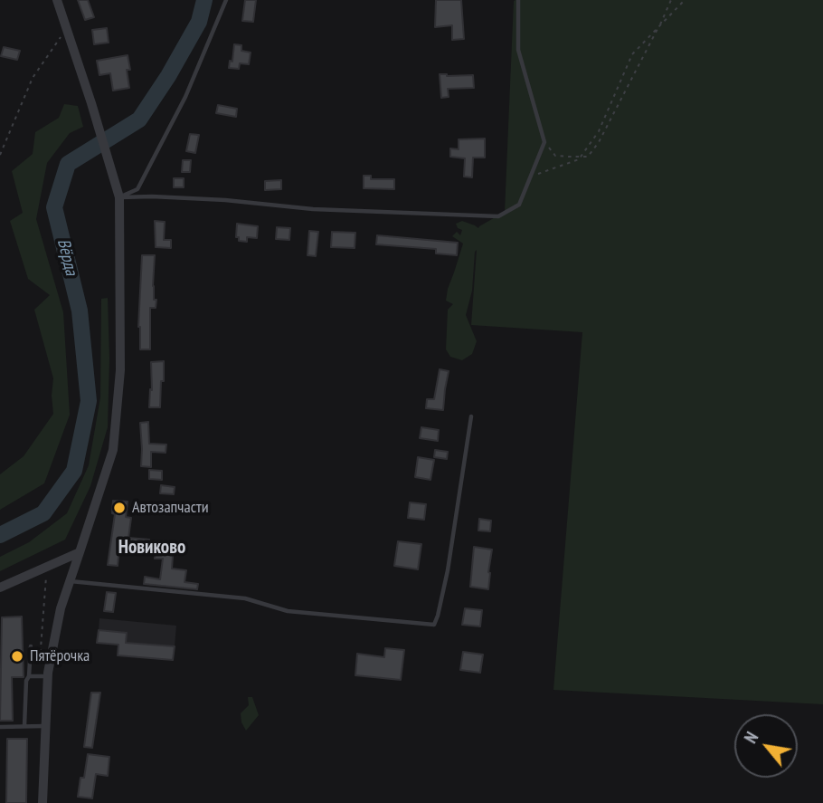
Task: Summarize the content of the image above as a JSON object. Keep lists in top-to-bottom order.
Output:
{
  "districts": ["Новиково"],
  "water": ["Вёрда"],
  "places": ["Автозапчасти", "Пятёрочка"],
  "north": "top left"
}
